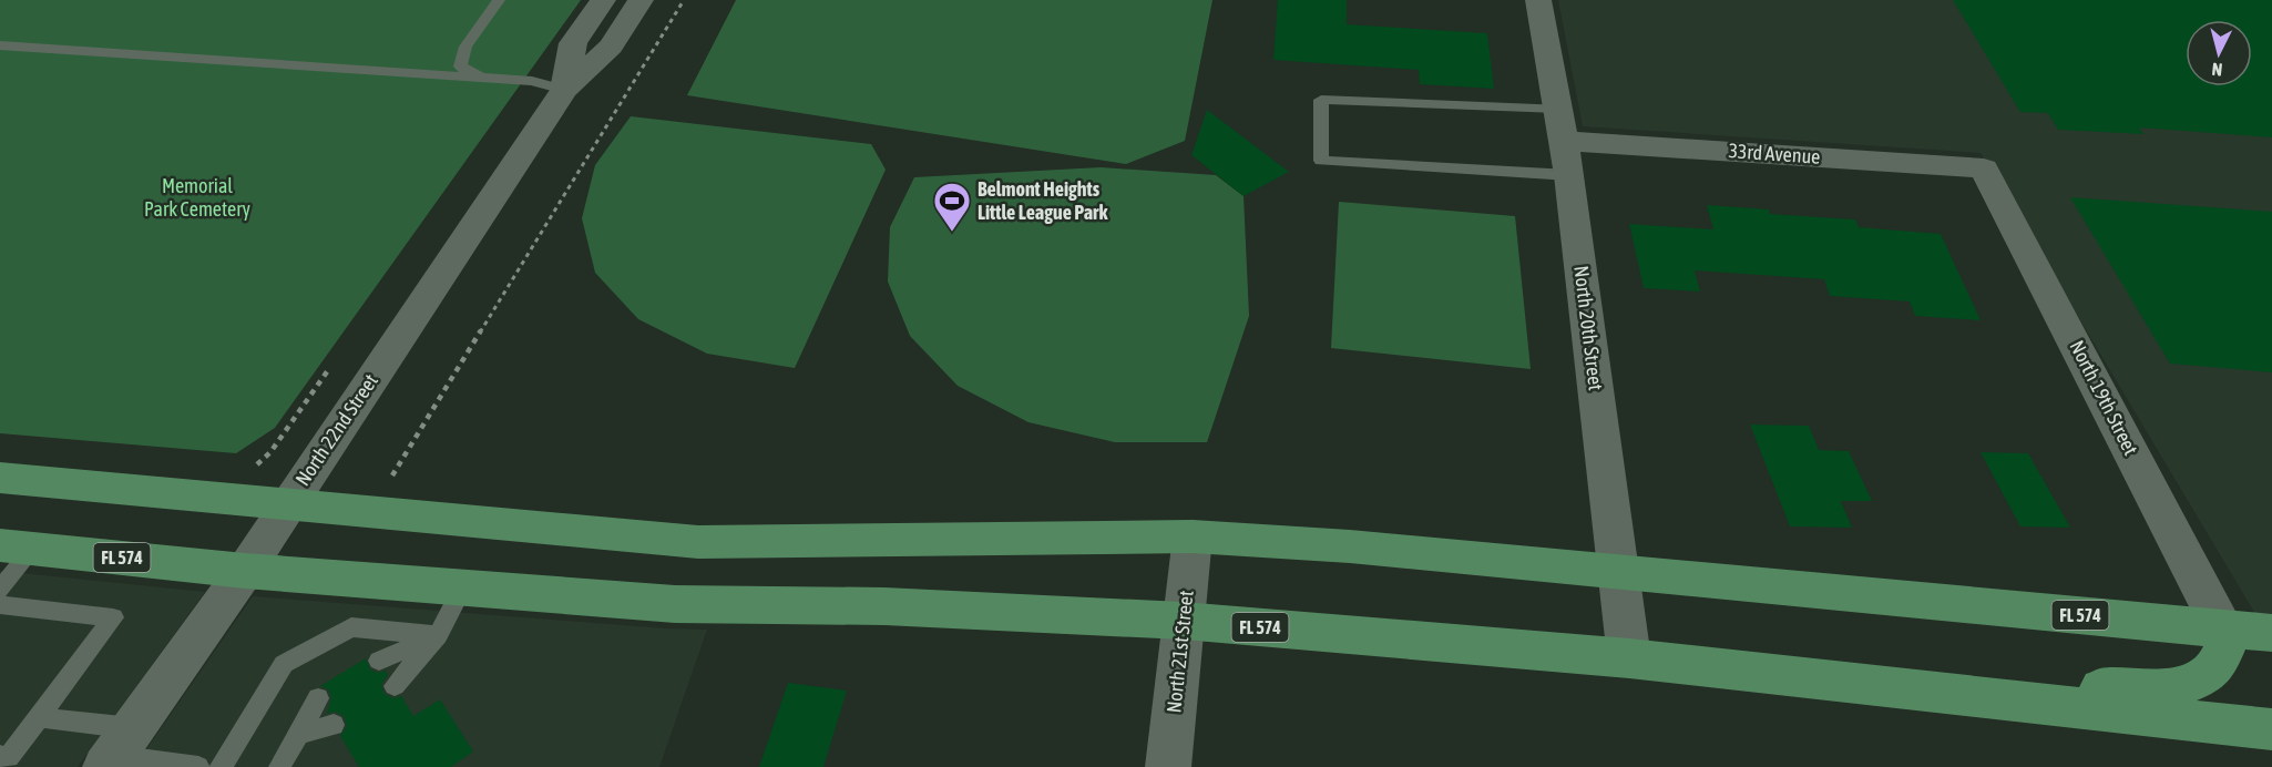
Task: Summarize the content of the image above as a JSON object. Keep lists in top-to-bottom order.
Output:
{
  "streets": {
    "main road": ["FL 574"],
    "street": [
      "33rd Avenue",
      "North 20th Street",
      "North 19th Street",
      "North 22nd Street",
      "North 21st Street"
    ]
  },
  "crossings": [
    ["33rd Avenue", "North 20th Street"],
    ["33rd Avenue", "North 19th Street"],
    ["North 20th Street", "FL 574"],
    ["North 19th Street", "FL 574"],
    ["North 22nd Street", "FL 574"],
    ["FL 574", "North 21st Street"]
  ],
  "parks": ["Memorial Park Cemetery"],
  "places": {
    "sports": ["Belmont Heights Little League Park"]
  },
  "north": "bottom"
}
